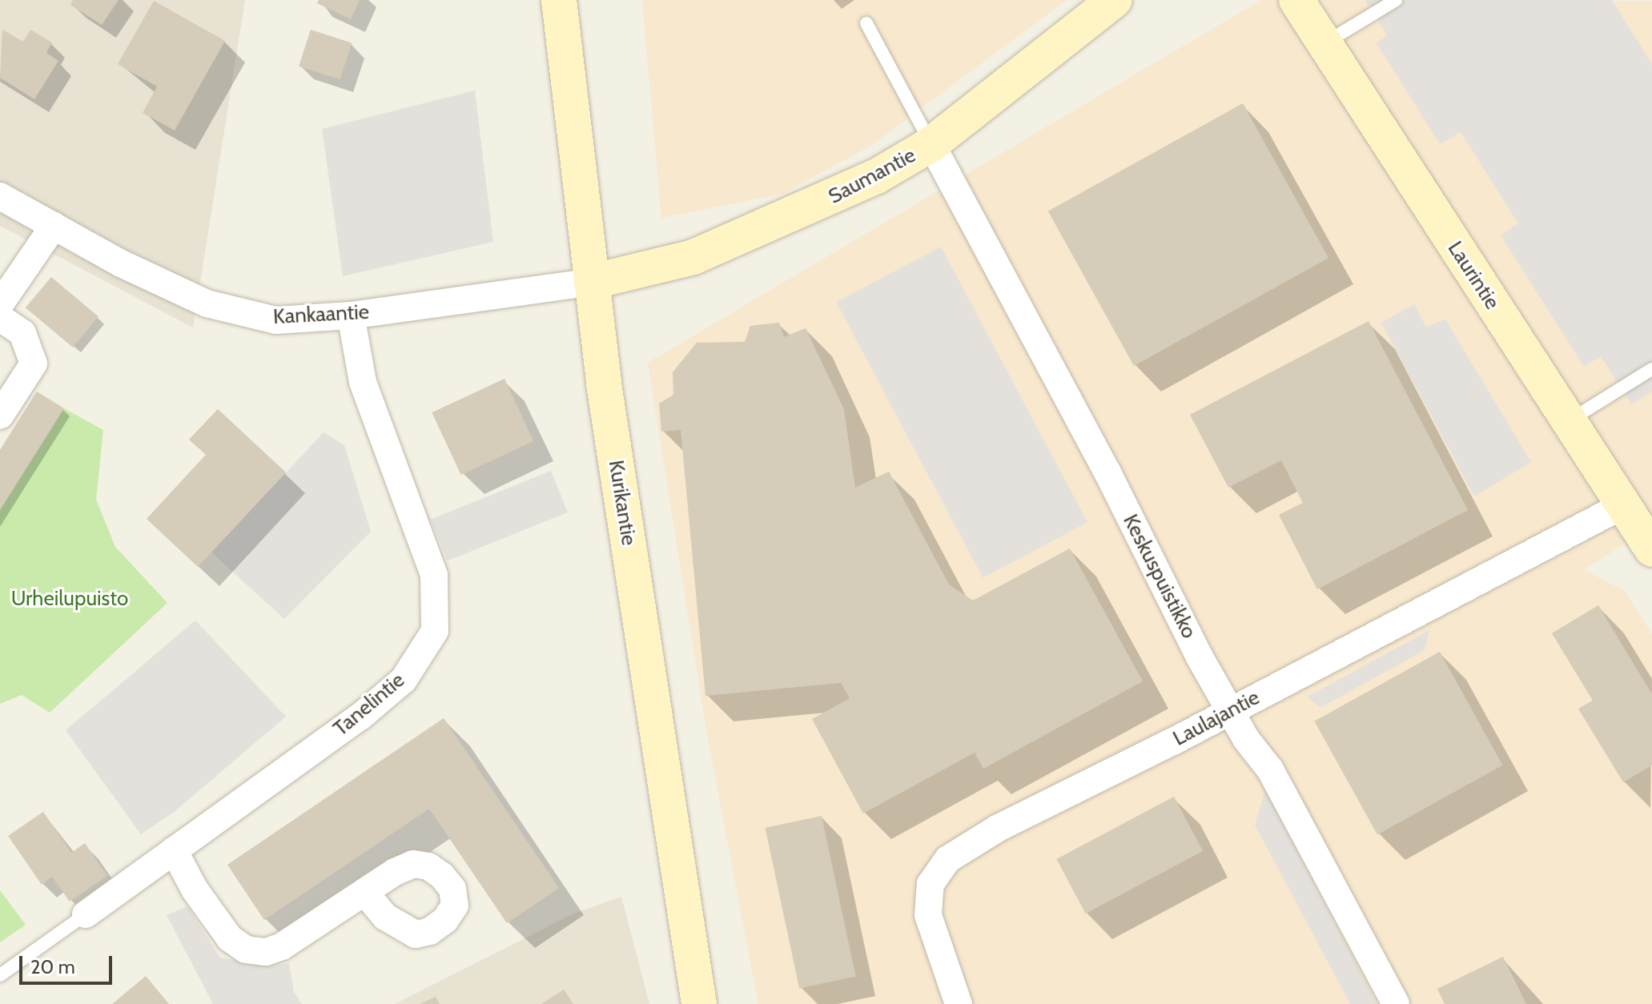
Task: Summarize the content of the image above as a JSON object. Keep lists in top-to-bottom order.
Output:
{
  "streets": {
    "street": [
      "Saumantie",
      "Laurintie",
      "Kankaantie",
      "Kurikantie",
      "Keskuspuistikko",
      "Tanelintie",
      "Laulajantie"
    ]
  },
  "crossings": [
    ["Saumantie", "Kankaantie"],
    ["Saumantie", "Kurikantie"],
    ["Saumantie", "Keskuspuistikko"],
    ["Laurintie", "Laulajantie"],
    ["Kankaantie", "Kurikantie"],
    ["Kankaantie", "Tanelintie"],
    ["Keskuspuistikko", "Laulajantie"]
  ],
  "parks": ["Urheilupuisto"],
  "scale_bar": "20 m"
}
